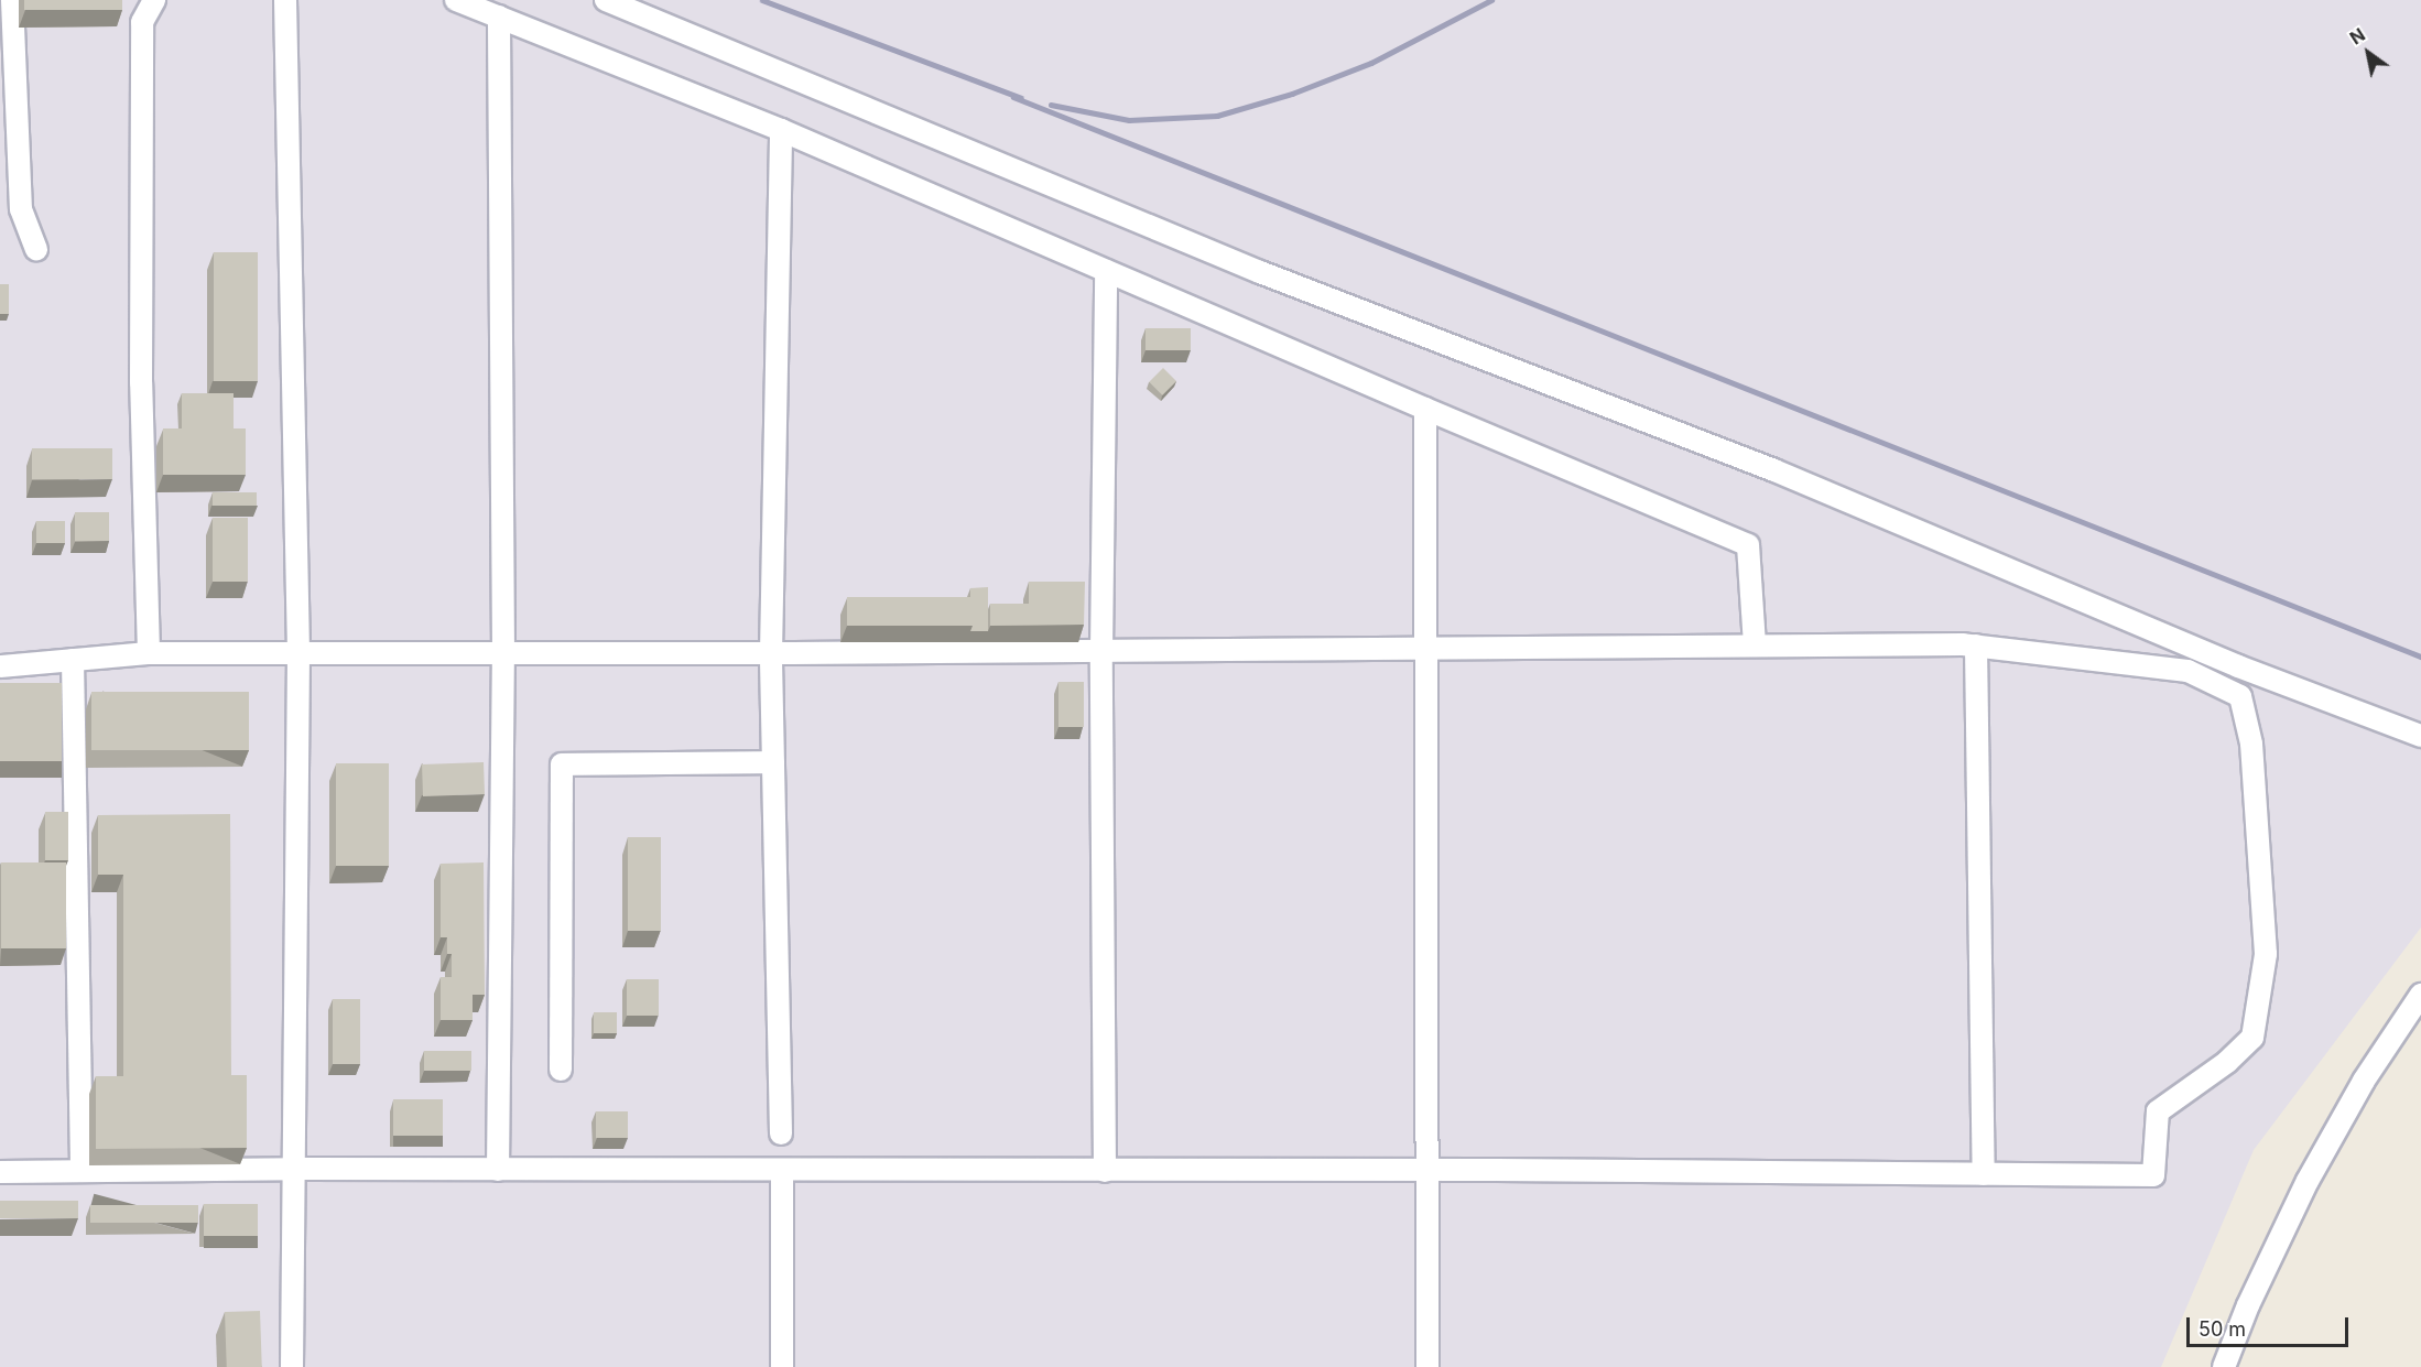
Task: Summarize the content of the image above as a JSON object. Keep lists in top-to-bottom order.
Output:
{
  "scale_bar": "50 m",
  "north": "top left"
}
